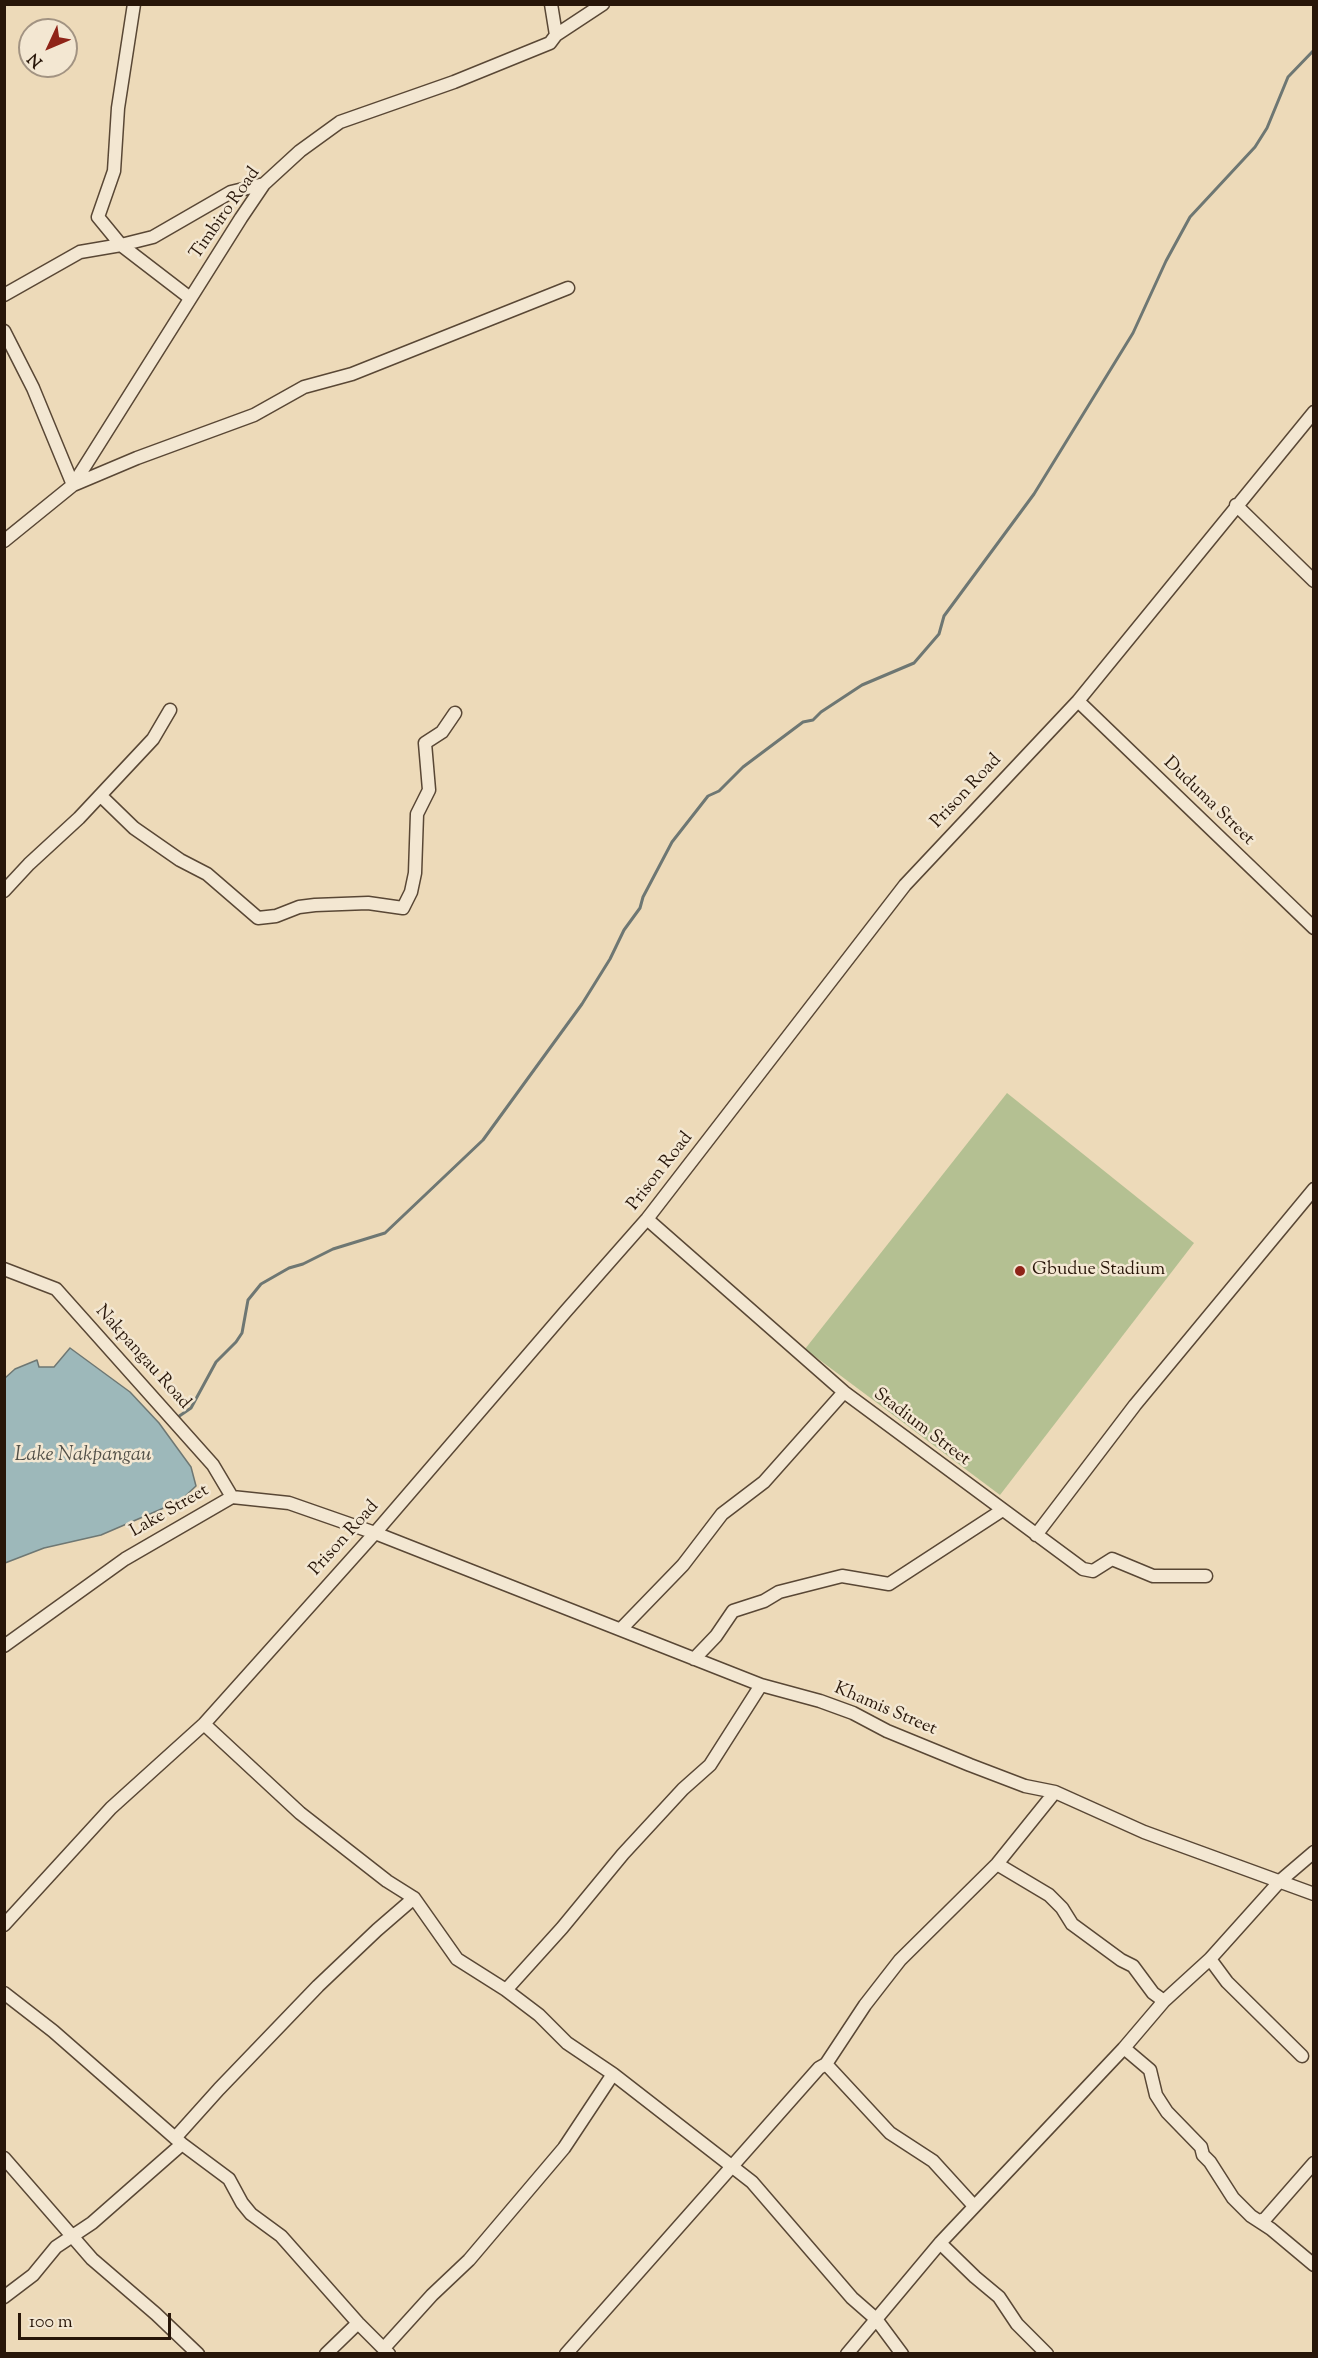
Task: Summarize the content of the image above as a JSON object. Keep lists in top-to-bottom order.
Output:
{
  "streets": {
    "street": [
      "Timbiro Road",
      "Prison Road",
      "Duduma Street",
      "Nakpangau Road",
      "Stadium Street",
      "Lake Street",
      "Khamis Street"
    ]
  },
  "crossings": [
    ["Prison Road", "Duduma Street"],
    ["Prison Road", "Stadium Street"],
    ["Prison Road", "Lake Street"],
    ["Prison Road", "Khamis Street"],
    ["Nakpangau Road", "Lake Street"],
    ["Lake Street", "Khamis Street"]
  ],
  "water": ["Lake Nakpangau"],
  "places": ["Gbudue Stadium"],
  "scale_bar": "100 m",
  "north": "bottom left"
}
